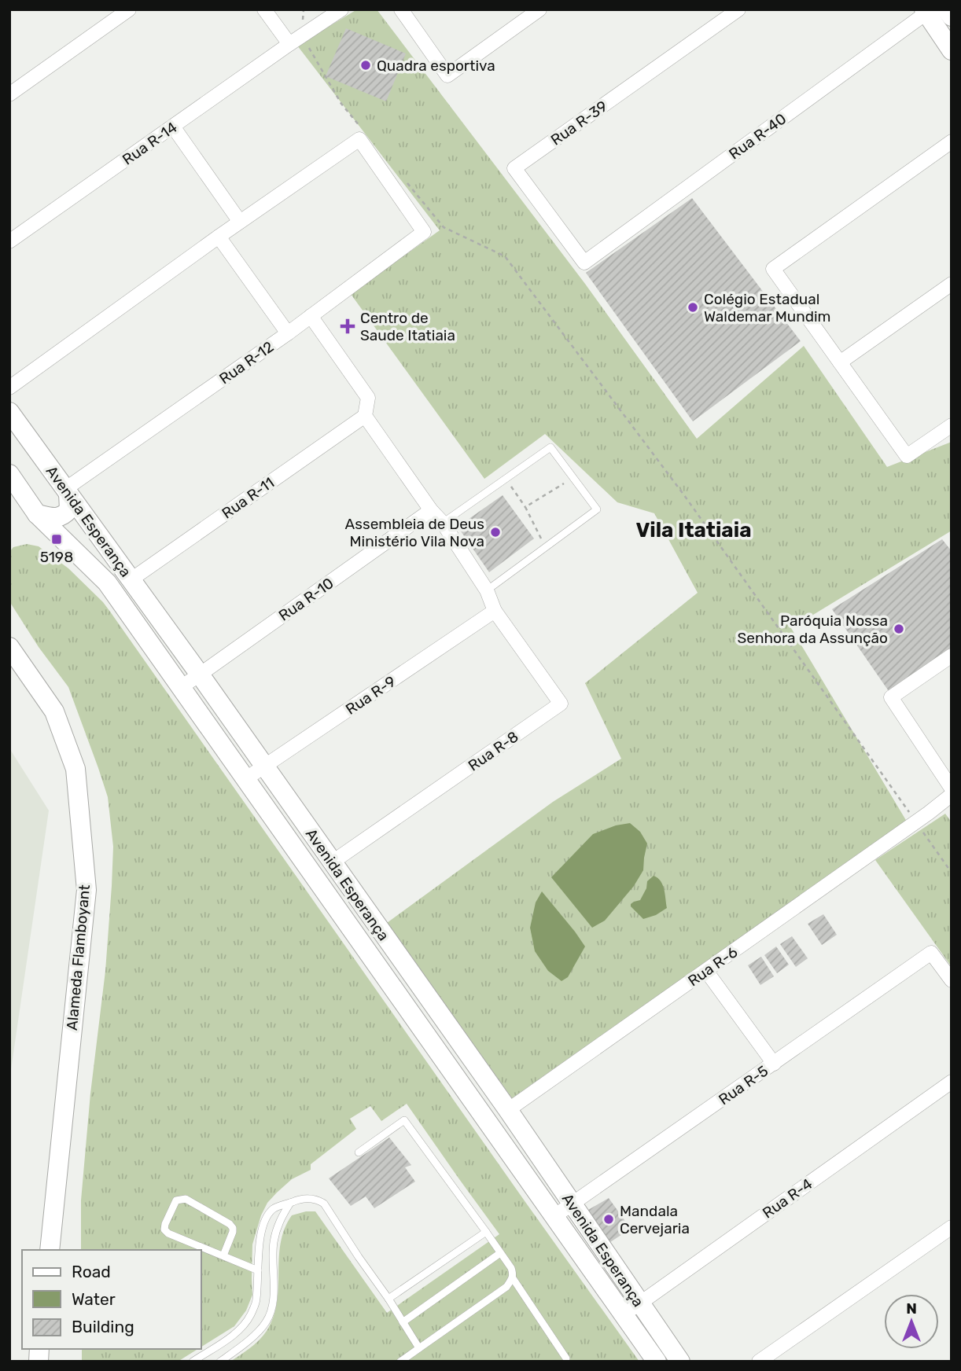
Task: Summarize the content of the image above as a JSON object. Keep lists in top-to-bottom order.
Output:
{
  "streets": {
    "main road": ["Avenida Esperança", "Alameda Flamboyant"],
    "street": [
      "Rua R-39",
      "Rua R-40",
      "Rua R-14",
      "Rua R-12",
      "Rua R-11",
      "Rua R-10",
      "Rua R-9",
      "Rua R-8",
      "Rua R-6",
      "Rua R-5",
      "Rua R-4"
    ]
  },
  "crossings": [
    ["Rua R-39", "Rua R-40"],
    ["Rua R-12", "Avenida Esperança"],
    ["Rua R-11", "Avenida Esperança"],
    ["Avenida Esperança", "Rua R-10"],
    ["Avenida Esperança", "Rua R-9"],
    ["Avenida Esperança", "Rua R-8"],
    ["Avenida Esperança", "Rua R-6"],
    ["Avenida Esperança", "Rua R-5"],
    ["Avenida Esperança", "Rua R-4"],
    ["Rua R-9", "Rua R-8"]
  ],
  "districts": ["Vila Itatiaia"],
  "places": {
    "other": [
      "Quadra esportiva",
      "Colégio Estadual Waldemar Mundim",
      "Assembleia de Deus Ministério Vila Nova",
      "Paróquia Nossa Senhora da Assunção",
      "Mandala Cervejaria"
    ],
    "health": ["Centro de Saude Itatiaia"],
    "transit": ["5198"]
  },
  "legend": ["Road", "Water", "Building"],
  "north": "top"
}
